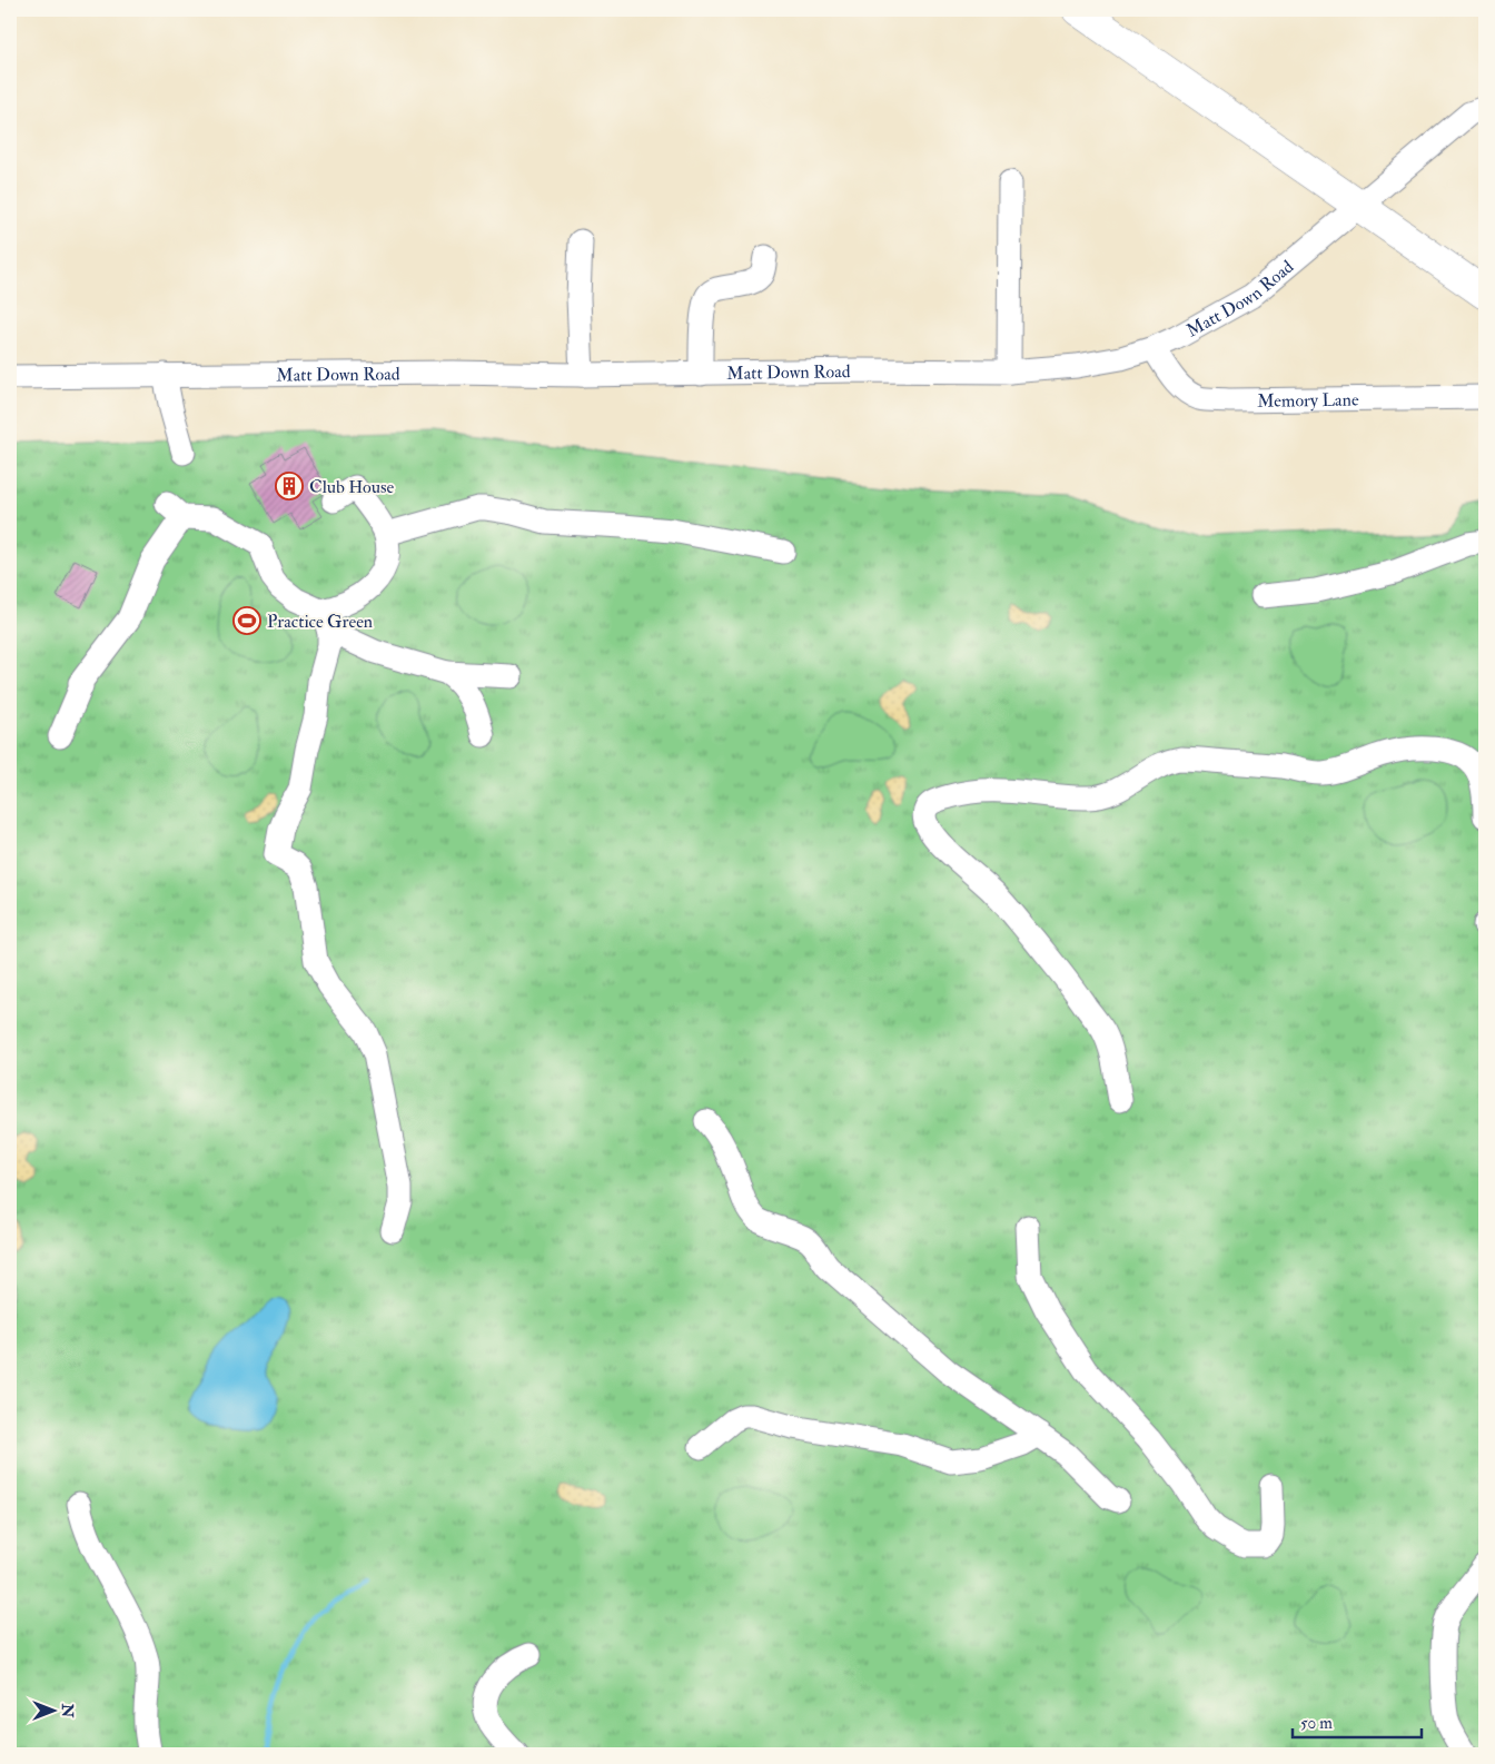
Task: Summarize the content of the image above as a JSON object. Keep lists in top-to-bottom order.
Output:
{
  "streets": {
    "street": ["Matt Down Road", "Memory Lane"]
  },
  "crossings": [
    ["Matt Down Road", "Memory Lane"]
  ],
  "places": {
    "building": ["Club House"],
    "sports": ["Practice Green"]
  },
  "scale_bar": "50 m",
  "north": "right"
}
